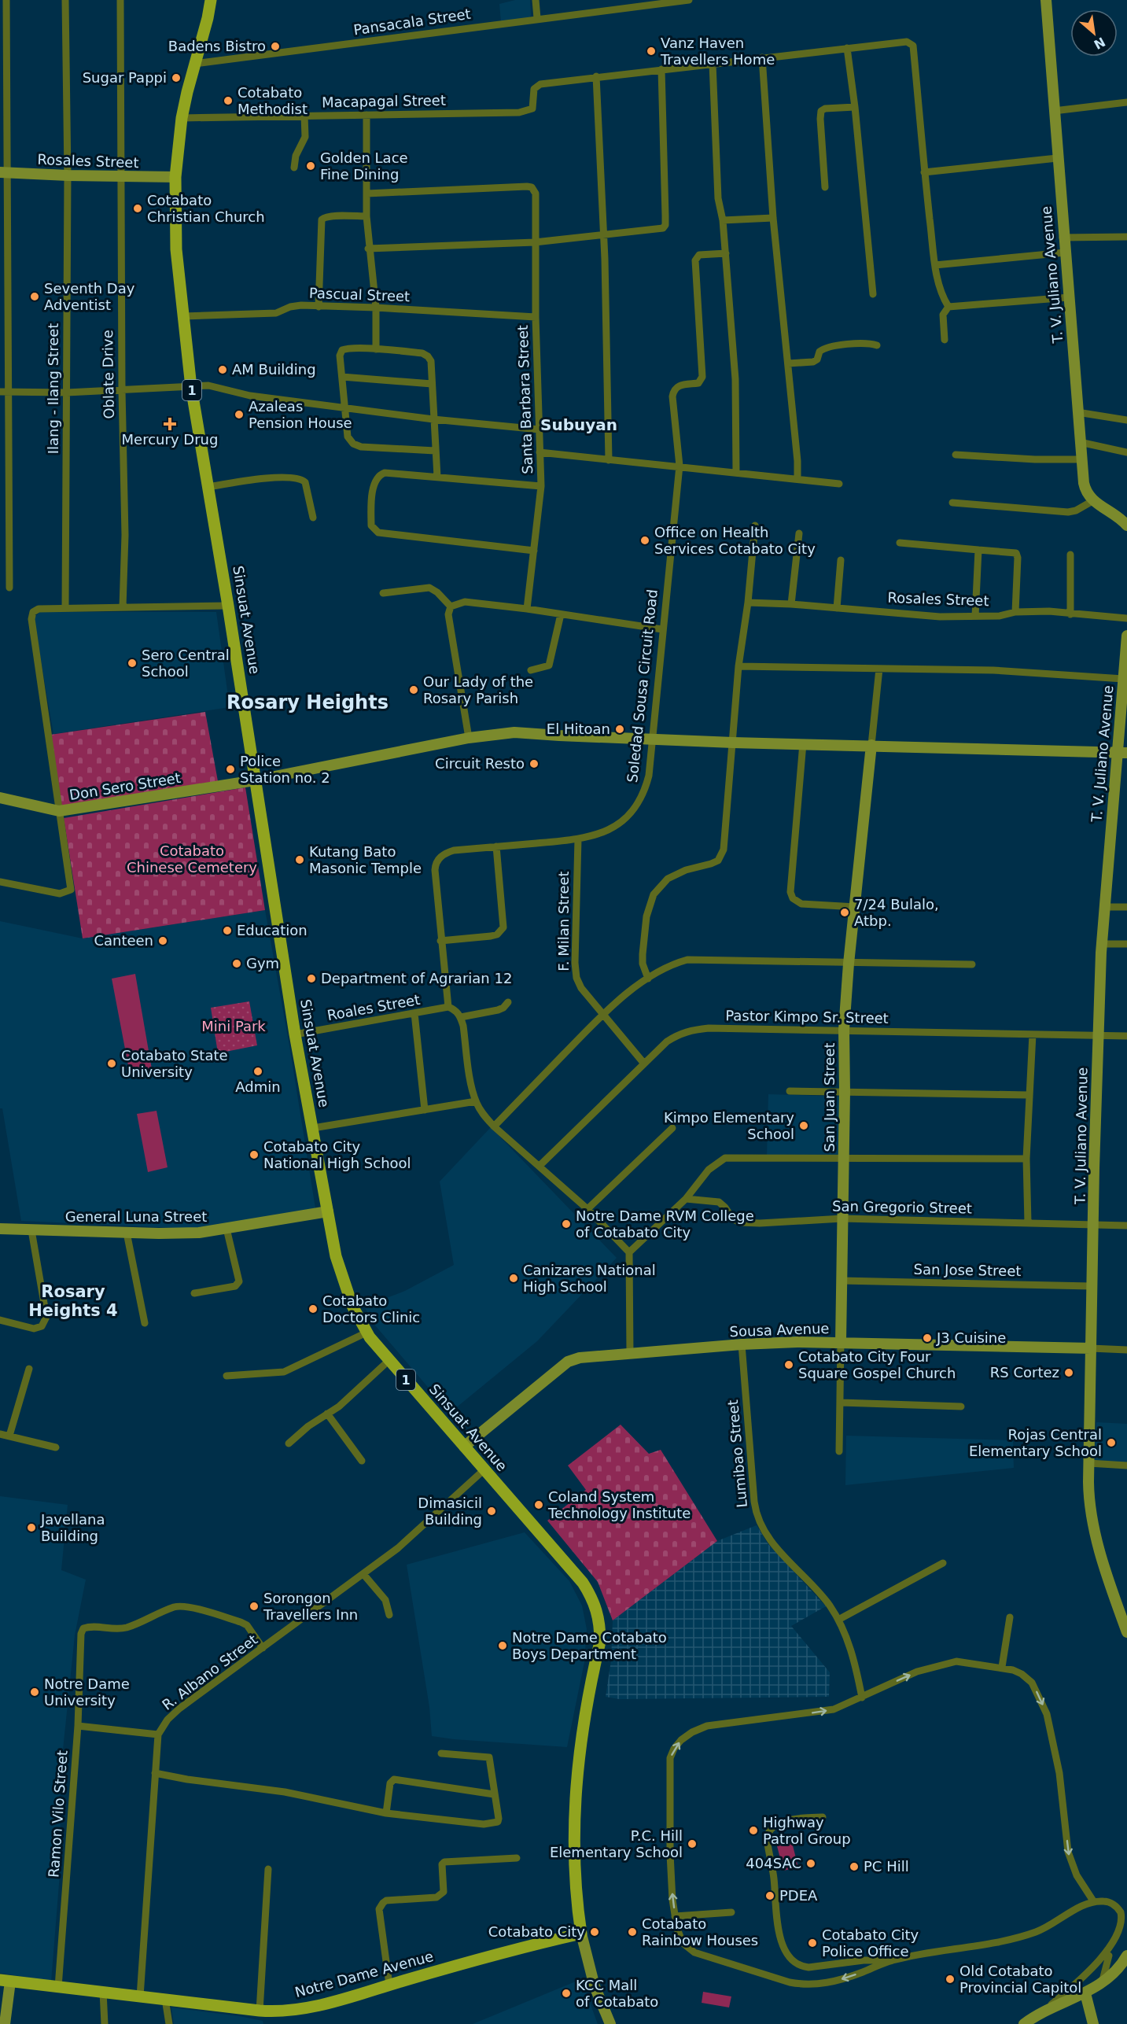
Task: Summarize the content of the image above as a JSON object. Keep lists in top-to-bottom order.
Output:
{
  "streets": {
    "main road": [
      "Rosales Street",
      "T. V. Juliano Avenue",
      "1",
      "Sinsuat Avenue",
      "Don Sero Street",
      "San Juan Street",
      "General Luna Street",
      "Sousa Avenue",
      "Notre Dame Avenue"
    ],
    "street": [
      "Pansacala Street",
      "Macapagal Street",
      "Pascual Street",
      "Oblate Drive",
      "Ilang - Ilang Street",
      "Santa Barbara Street",
      "Soledad Sousa Circuit Road",
      "F. Milan Street",
      "Roales Street",
      "Pastor Kimpo Sr. Street",
      "San Gregorio Street",
      "San Jose Street",
      "Lumibao Street",
      "R. Albano Street",
      "Ramon Vilo Street"
    ]
  },
  "crossings": [
    ["Pansacala Street", "Sinsuat Avenue"],
    ["Macapagal Street", "Sinsuat Avenue"],
    ["Rosales Street", "Oblate Drive"],
    ["Rosales Street", "Ilang - Ilang Street"],
    ["Rosales Street", "Sinsuat Avenue"],
    ["T. V. Juliano Avenue", "Don Sero Street"],
    ["T. V. Juliano Avenue", "Pastor Kimpo Sr. Street"],
    ["T. V. Juliano Avenue", "San Gregorio Street"],
    ["T. V. Juliano Avenue", "San Jose Street"],
    ["T. V. Juliano Avenue", "Sousa Avenue"],
    ["Pascual Street", "Santa Barbara Street"],
    ["Pascual Street", "Sinsuat Avenue"],
    ["Sinsuat Avenue", "Don Sero Street"],
    ["Sinsuat Avenue", "Roales Street"],
    ["Sinsuat Avenue", "General Luna Street"],
    ["Sinsuat Avenue", "Sousa Avenue"],
    ["Sinsuat Avenue", "R. Albano Street"],
    ["Sinsuat Avenue", "Notre Dame Avenue"],
    ["Soledad Sousa Circuit Road", "Don Sero Street"],
    ["Soledad Sousa Circuit Road", "F. Milan Street"],
    ["Soledad Sousa Circuit Road", "Roales Street"],
    ["Don Sero Street", "San Juan Street"],
    ["F. Milan Street", "Pastor Kimpo Sr. Street"],
    ["Pastor Kimpo Sr. Street", "San Juan Street"],
    ["San Juan Street", "San Gregorio Street"],
    ["San Juan Street", "San Jose Street"],
    ["San Juan Street", "Sousa Avenue"],
    ["Sousa Avenue", "Lumibao Street"],
    ["R. Albano Street", "Ramon Vilo Street"],
    ["Ramon Vilo Street", "Notre Dame Avenue"]
  ],
  "districts": ["Subuyan", "Rosary Heights", "Rosary Heights 4"],
  "parks": ["Cotabato Chinese Cemetery", "Mini Park"],
  "places": {
    "other": [
      "Badens Bistro",
      "Vanz Haven Travellers Home",
      "Sugar Pappi",
      "Cotabato Methodist",
      "Golden Lace Fine Dining",
      "Cotabato Christian Church",
      "Seventh Day Adventist",
      "AM Building",
      "Azaleas Pension House",
      "Office on Health Services Cotabato City",
      "Sero Central School",
      "Our Lady of the Rosary Parish",
      "El Hitoan",
      "Circuit Resto",
      "Police Station no. 2",
      "Kutang Bato Masonic Temple",
      "7/24 Bulalo, Atbp.",
      "Education",
      "Canteen",
      "Gym",
      "Department of Agrarian 12",
      "Cotabato State University",
      "Admin",
      "Kimpo Elementary School",
      "Cotabato City National High School",
      "Notre Dame RVM College of Cotabato City",
      "Canizares National High School",
      "Cotabato Doctors Clinic",
      "J3 Cuisine",
      "Cotabato City Four Square Gospel Church",
      "RS Cortez",
      "Rojas Central Elementary School",
      "Coland System Technology Institute",
      "Dimasicil Building",
      "Javellana Building",
      "Sorongon Travellers Inn",
      "Notre Dame Cotabato Boys Department",
      "Notre Dame University",
      "Highway Patrol Group",
      "P.C. Hill Elementary School",
      "404SAC",
      "PC Hill",
      "PDEA",
      "Cotabato City",
      "Cotabato Rainbow Houses",
      "Cotabato City Police Office",
      "Old Cotabato Provincial Capitol",
      "KCC Mall of Cotabato"
    ],
    "health": ["Mercury Drug"]
  },
  "north": "bottom right"
}
